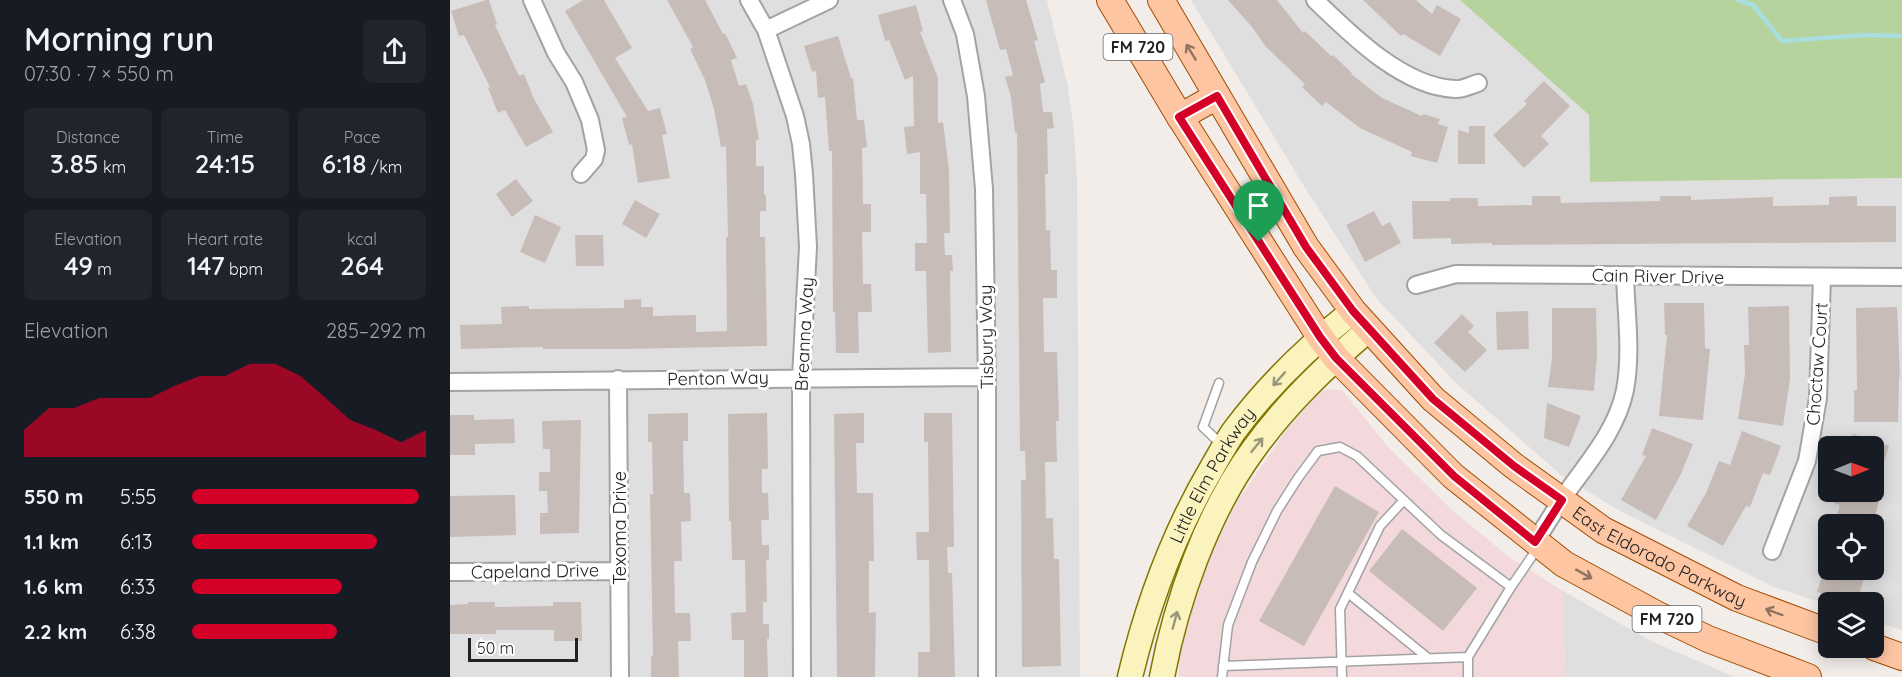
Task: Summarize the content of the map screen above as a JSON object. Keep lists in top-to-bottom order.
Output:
{
  "streets": {
    "main road": ["FM 720", "Little Elm Parkway", "East Eldorado Parkway"],
    "street": [
      "Cain River Drive",
      "Breanna Way",
      "Tisbury Way",
      "Choctaw Court",
      "Penton Way",
      "Texoma Drive",
      "Capeland Drive"
    ]
  },
  "crossings": [
    ["FM 720", "Little Elm Parkway"],
    ["Cain River Drive", "Choctaw Court"],
    ["Breanna Way", "Penton Way"],
    ["Tisbury Way", "Penton Way"],
    ["Penton Way", "Texoma Drive"],
    ["Little Elm Parkway", "East Eldorado Parkway"],
    ["Texoma Drive", "Capeland Drive"]
  ],
  "scale_bar": "50 m",
  "north": "right",
  "page": {
    "heading": ["Morning run", "07:30 · 7 × 550 m"],
    "stats": [
      ["Distance", "3.85 km"],
      ["Time", "24:15"],
      ["Pace", "6:18 /km"],
      ["Elevation", "49 m"],
      ["Heart rate", "147 bpm"],
      ["kcal", "264"]
    ],
    "chart": ["Elevation", "285–292 m"],
    "list": [
      {
        "name": "550 m",
        "note": "5:55"
      },
      {
        "name": "1.1 km",
        "note": "6:13"
      },
      {
        "name": "1.6 km",
        "note": "6:33"
      },
      {
        "name": "2.2 km",
        "note": "6:38"
      }
    ],
    "scale": "50 m"
  }
}
